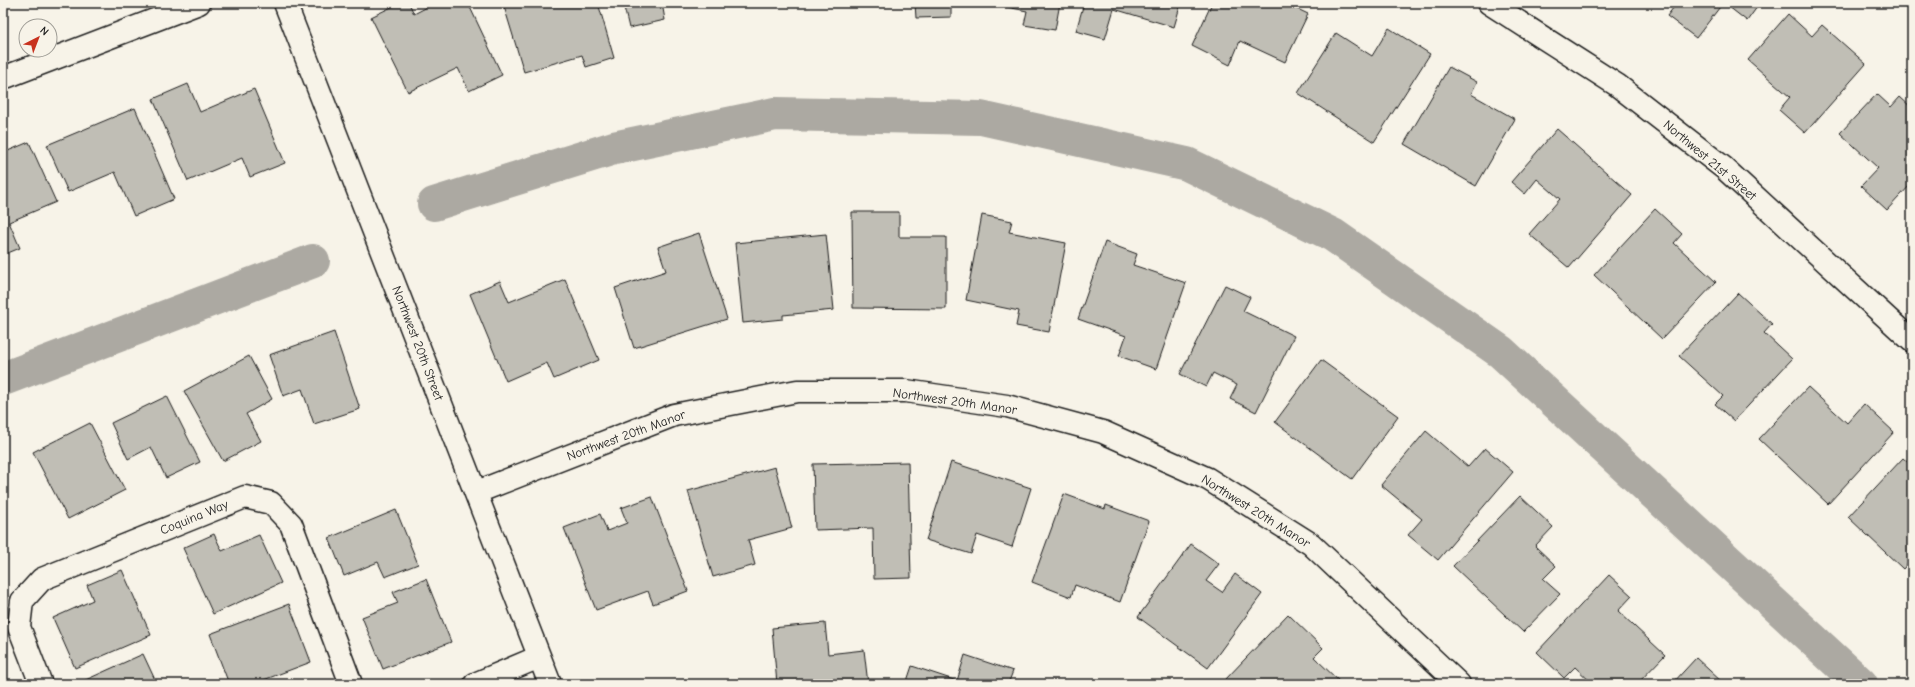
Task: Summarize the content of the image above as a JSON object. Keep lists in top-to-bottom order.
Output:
{
  "streets": {
    "street": [
      "Northwest 21st Street",
      "Northwest 20th Street",
      "Northwest 20th Manor",
      "Coquina Way"
    ]
  },
  "crossings": [
    ["Northwest 20th Street", "Northwest 20th Manor"]
  ],
  "north": "top right"
}
